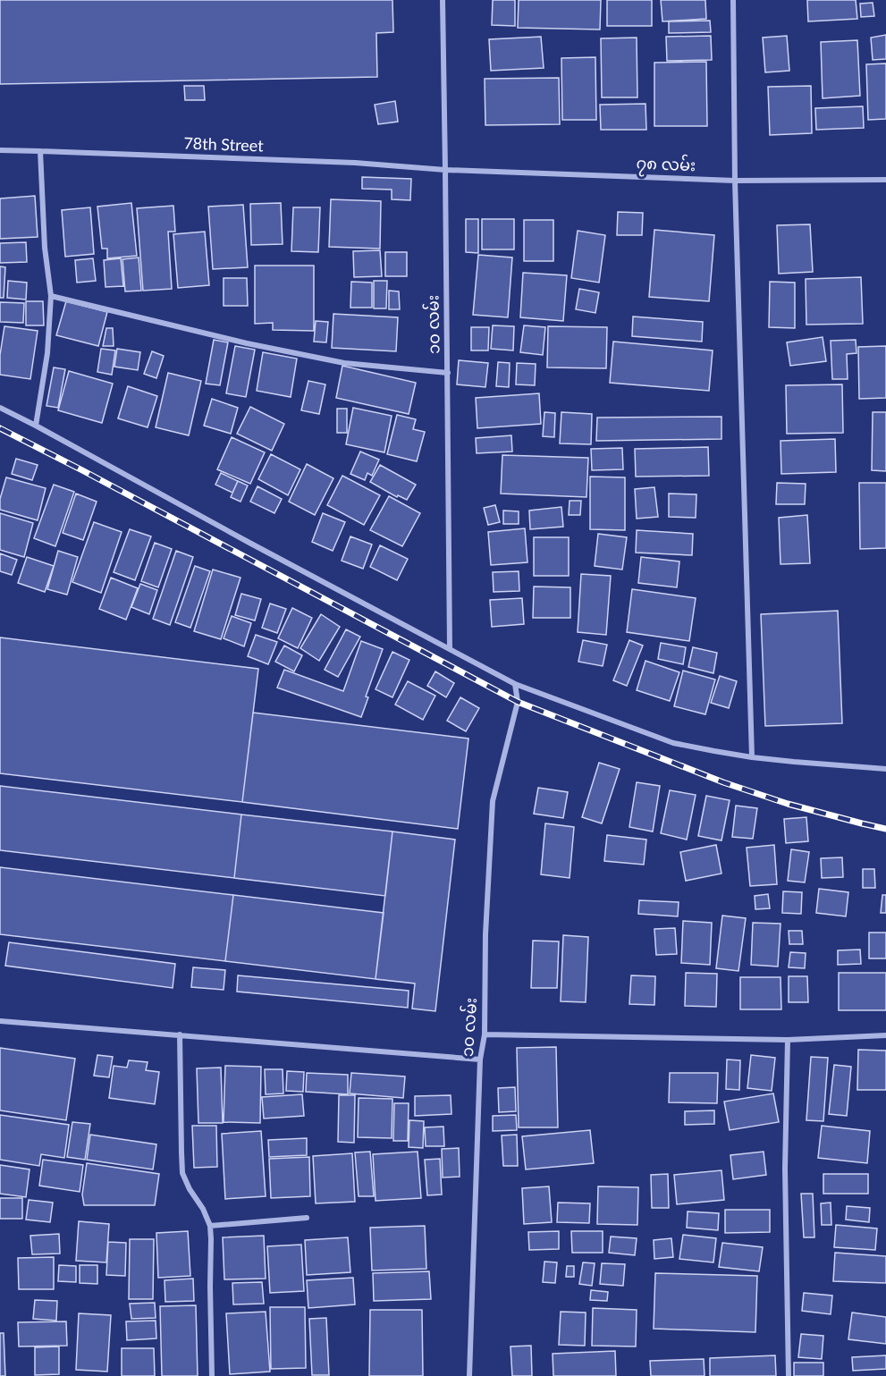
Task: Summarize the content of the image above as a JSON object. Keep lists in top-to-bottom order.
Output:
{
  "streets": {
    "street": ["78th Street", "၇၈ လမ်း", "၁၀ လမ်း"]
  },
  "crossings": [
    ["78th Street", "၇၈ လမ်း"],
    ["78th Street", "၁၀ လမ်း"],
    ["၇၈ လမ်း", "၁၀ လမ်း"]
  ]
}
